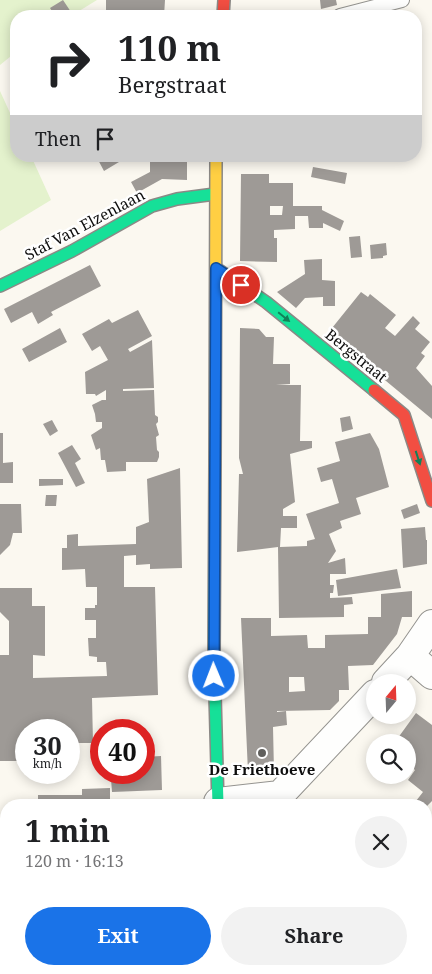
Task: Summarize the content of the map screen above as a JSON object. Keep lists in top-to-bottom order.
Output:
{
  "streets": {
    "street": ["Staf Van Elzenlaan", "Bergstraat"]
  },
  "one_way": ["Bergstraat"],
  "places": ["De Friethoeve"],
  "north": "top",
  "page": {
    "turn": ["110 m", "Bergstraat"],
    "then": "Then",
    "speed": "30 km/h",
    "limit": "40",
    "heading": ["1 min", "120 m · 16:13"],
    "buttons": ["Exit", "Share"]
  }
}
